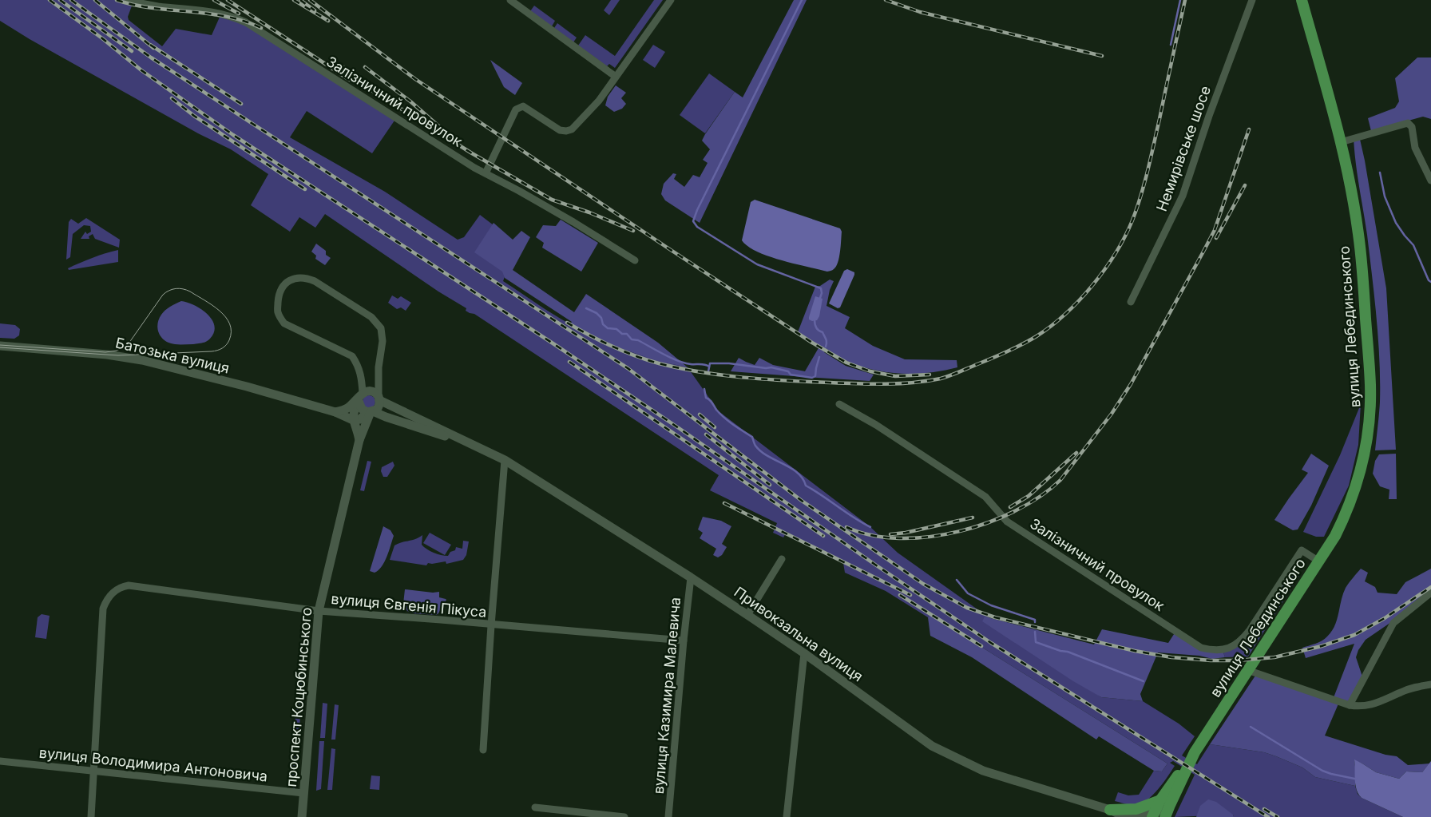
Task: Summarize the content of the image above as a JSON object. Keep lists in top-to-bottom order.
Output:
{
  "streets": {
    "main road": [
      "вулиця Лебединського",
      "Батозька вулиця",
      "Привокзальна вулиця",
      "проспект Коцюбинського"
    ],
    "street": [
      "Залізничний провулок",
      "Немирівське шосе",
      "вулиця Євгенія Пікуса",
      "вулиця Казимира Малевича",
      "вулиця Володимира Антоновича"
    ]
  },
  "crossings": [
    ["Залізничний провулок", "вулиця Лебединського"],
    ["вулиця Євгенія Пікуса", "вулиця Казимира Малевича"],
    ["вулиця Євгенія Пікуса", "проспект Коцюбинського"],
    ["вулиця Євгенія Пікуса", "вулиця Володимира Антоновича"],
    ["Привокзальна вулиця", "вулиця Казимира Малевича"],
    ["проспект Коцюбинського", "вулиця Володимира Антоновича"]
  ]
}
